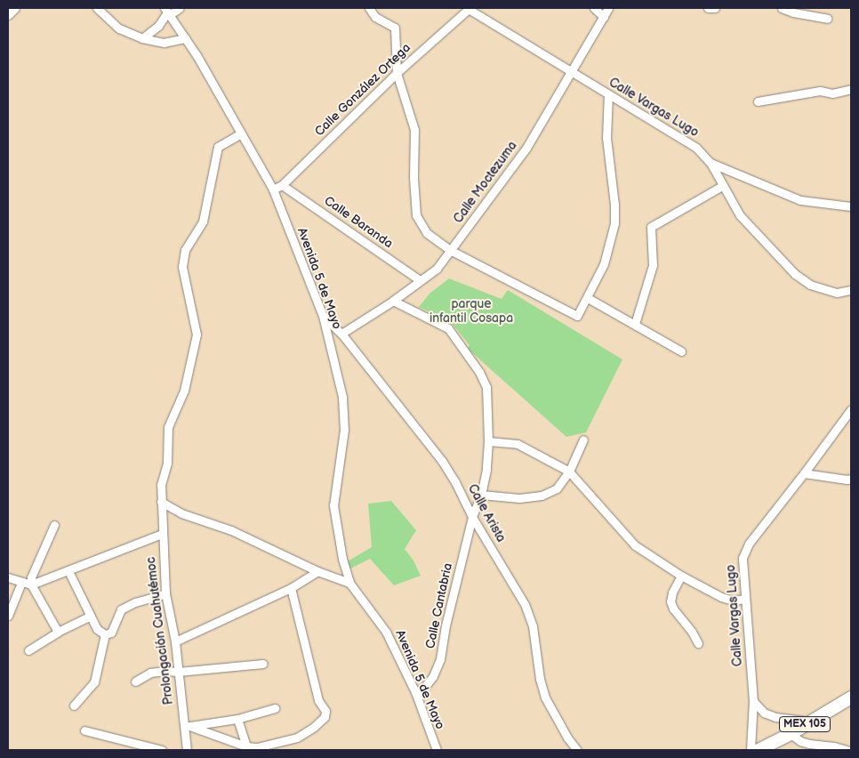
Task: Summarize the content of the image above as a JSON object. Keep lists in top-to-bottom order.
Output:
{
  "streets": {
    "main road": ["MEX 105"],
    "street": [
      "Calle González Ortega",
      "Calle Vargas Lugo",
      "Calle Moctezuma",
      "Calle Baranda",
      "Avenida 5 de Mayo",
      "Calle Arista",
      "Calle Cantabria",
      "Prolongación Cuahutémoc"
    ]
  },
  "crossings": [
    ["Calle González Ortega", "Calle Vargas Lugo"],
    ["Calle González Ortega", "Calle Baranda"],
    ["Calle González Ortega", "Avenida 5 de Mayo"],
    ["Calle Vargas Lugo", "Calle Moctezuma"],
    ["Calle Moctezuma", "Calle Baranda"],
    ["Calle Moctezuma", "Calle Arista"],
    ["Calle Moctezuma", "Calle Cantabria"],
    ["Avenida 5 de Mayo", "Calle Arista"],
    ["Avenida 5 de Mayo", "Calle Cantabria"],
    ["Avenida 5 de Mayo", "Prolongación Cuahutémoc"],
    ["Calle Arista", "Calle Cantabria"]
  ],
  "parks": ["parque infantil Cosapa"]
}
